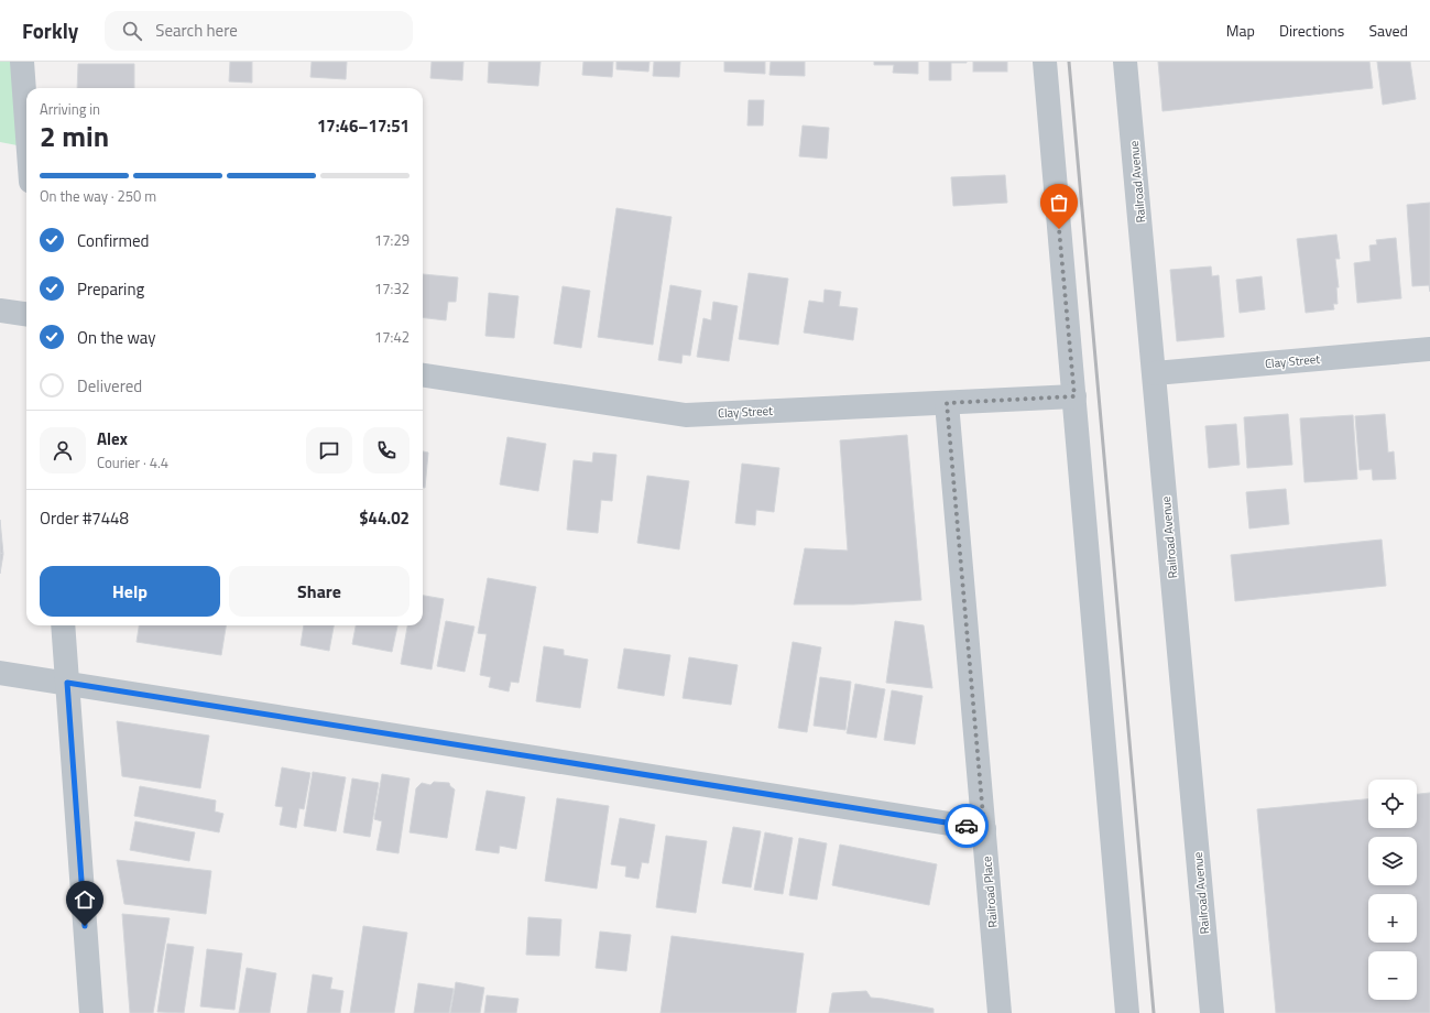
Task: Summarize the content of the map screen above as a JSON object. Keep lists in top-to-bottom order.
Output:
{
  "streets": {
    "street": ["Railroad Avenue", "Clay Street", "Railroad Place"]
  },
  "crossings": [
    ["Railroad Avenue", "Clay Street"],
    ["Clay Street", "Railroad Place"]
  ],
  "page": {
    "header": "Forkly",
    "search": "Search here",
    "nav": ["Map", "Directions", "Saved"],
    "heading": ["2 min", "Arriving in", "17:46–17:51"],
    "panel": [
      "Alex",
      "Courier · 4.4",
      "Order #7448",
      "$44.02"
    ],
    "bar": "On the way · 250 m",
    "list": [
      ["Confirmed", "17:29"],
      ["Preparing", "17:32"],
      ["On the way", "17:42"],
      "Delivered"
    ],
    "buttons": ["Help", "Share"],
    "map_buttons": ["+", "−"]
  }
}
